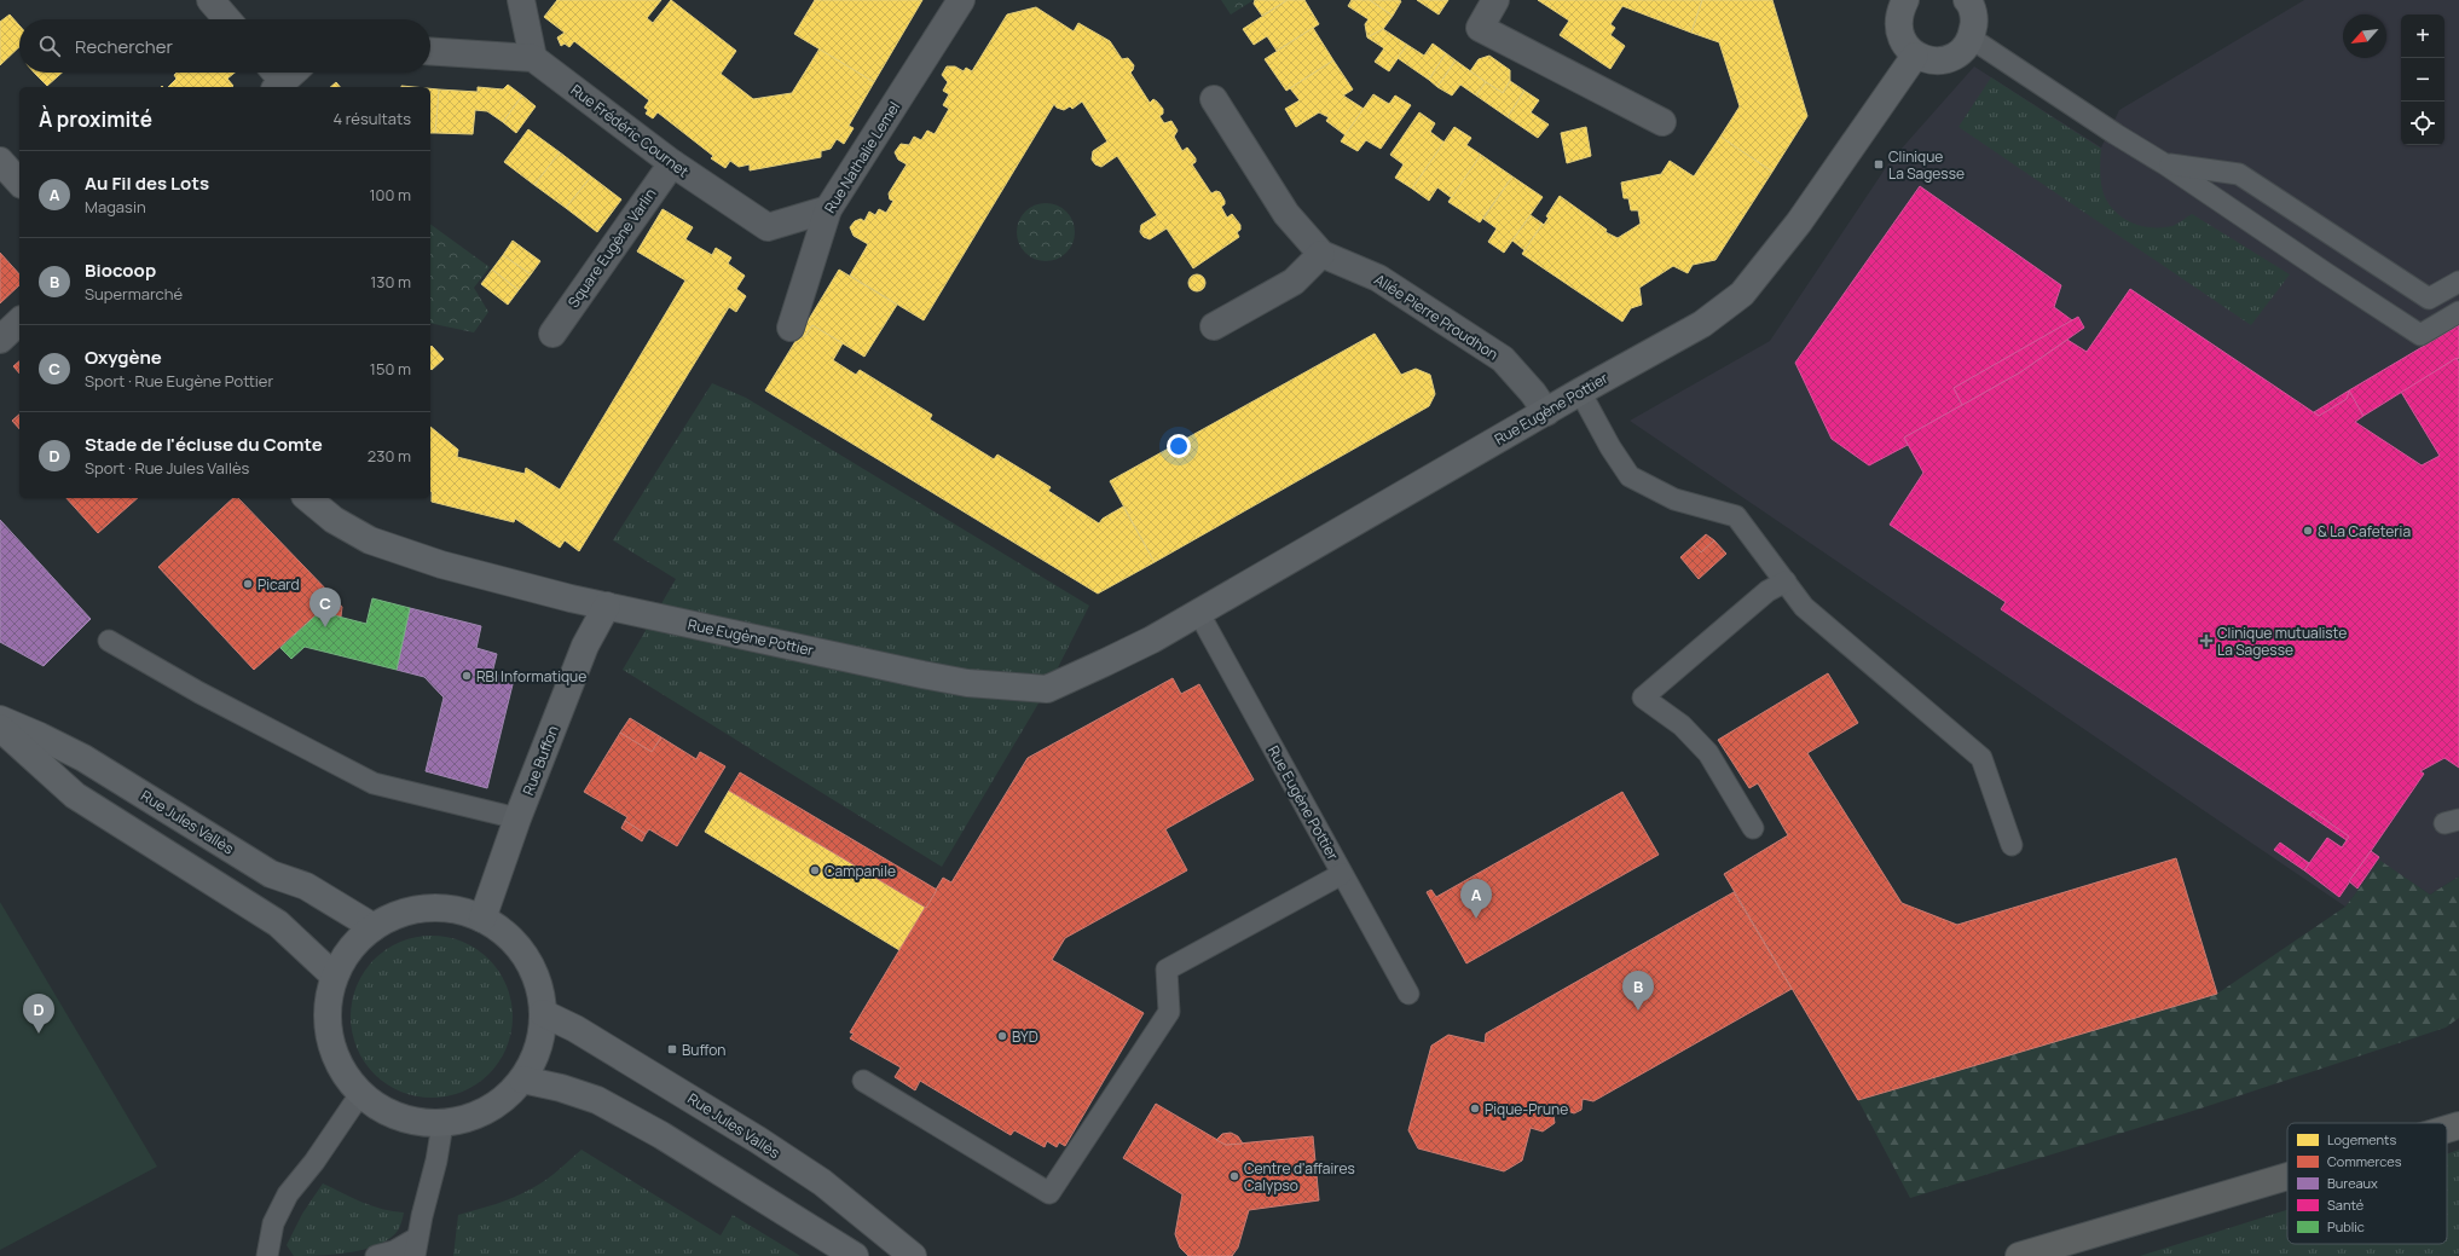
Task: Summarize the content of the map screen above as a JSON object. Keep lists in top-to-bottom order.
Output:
{
  "streets": {
    "street": [
      "Rue Frédéric Cournet",
      "Rue Nathalie Lemel",
      "Square Eugène Varlin",
      "Allée Pierre Proudhon",
      "Rue Eugène Pottier",
      "Rue Buffon",
      "Rue Jules Vallès"
    ]
  },
  "crossings": [
    ["Rue Frédéric Cournet", "Rue Nathalie Lemel"],
    ["Rue Frédéric Cournet", "Square Eugène Varlin"],
    ["Allée Pierre Proudhon", "Rue Eugène Pottier"],
    ["Rue Eugène Pottier", "Rue Buffon"]
  ],
  "places": {
    "transit": ["Clinique La Sagesse", "Buffon"],
    "other": [
      "& La Cafeteria",
      "Picard",
      "RBI Informatique",
      "Campanile",
      "BYD",
      "Pique-Prune",
      "Centre d'affaires Calypso"
    ],
    "health": ["Clinique mutualiste La Sagesse"]
  },
  "legend": [
    "Logements",
    "Commerces",
    "Bureaux",
    "Santé",
    "Public"
  ],
  "north": "bottom left",
  "page": {
    "map_buttons": ["+", "−"],
    "search": "Rechercher",
    "heading": ["À proximité", "4 résultats"],
    "list": [
      {
        "mark": "A",
        "name": "Au Fil des Lots",
        "note": "Magasin",
        "value": "100 m"
      },
      {
        "mark": "B",
        "name": "Biocoop",
        "note": "Supermarché",
        "value": "130 m"
      },
      {
        "mark": "C",
        "name": "Oxygène",
        "note": "Sport · Rue Eugène Pottier",
        "value": "150 m"
      },
      {
        "mark": "D",
        "name": "Stade de l'écluse du Comte",
        "note": "Sport · Rue Jules Vallès",
        "value": "230 m"
      }
    ],
    "pins": [
      "C",
      "A",
      "B",
      "D"
    ]
  }
}
